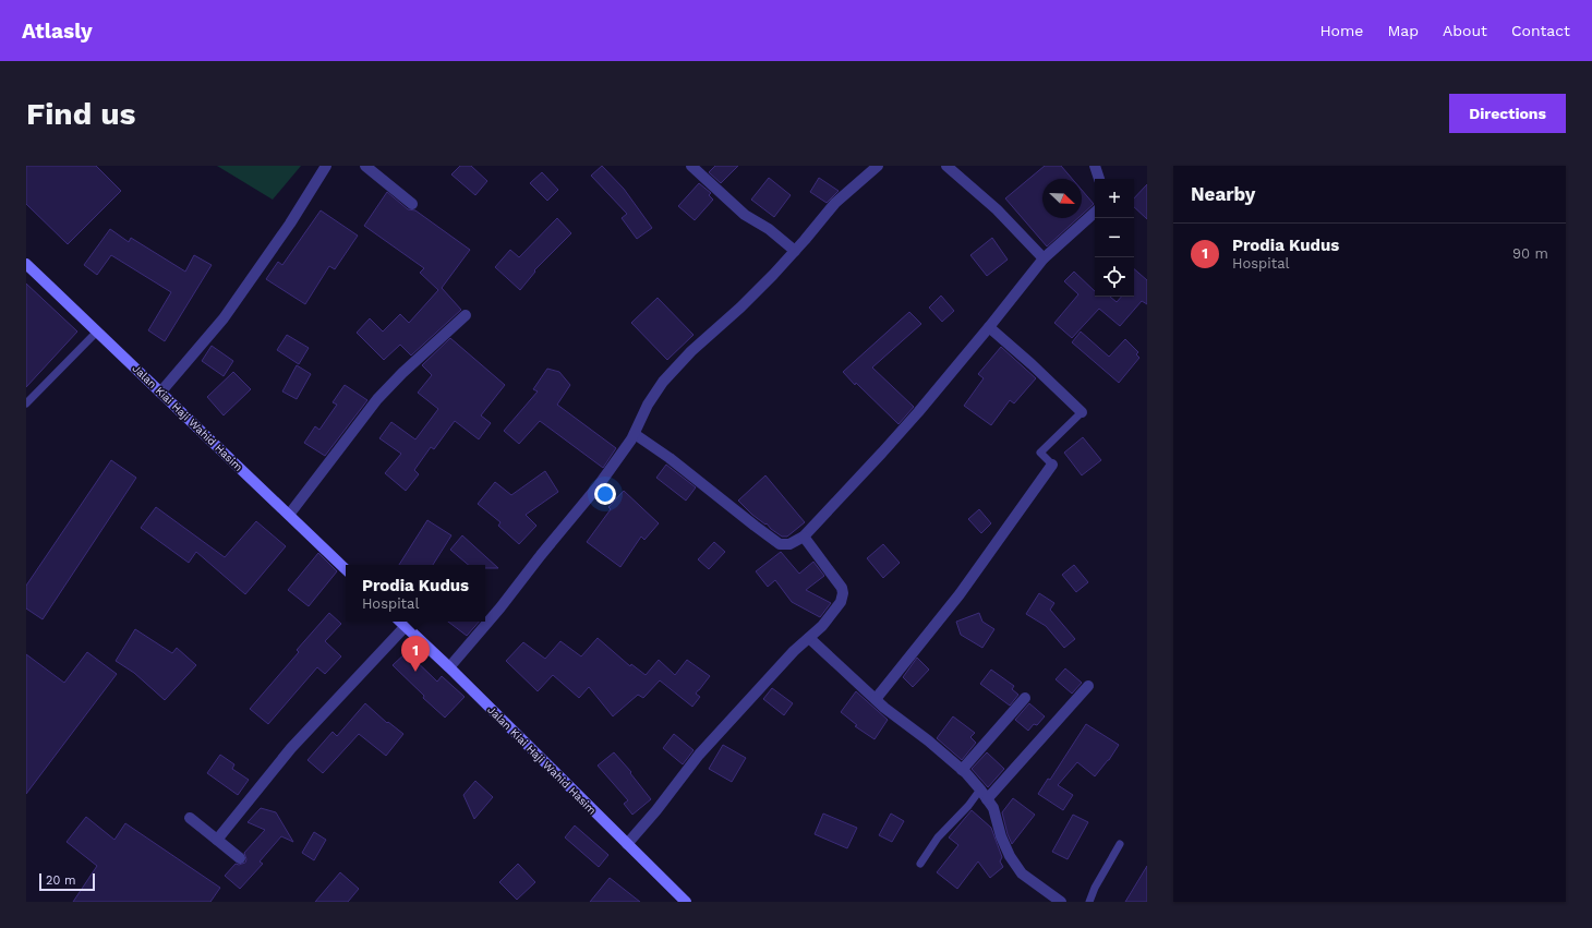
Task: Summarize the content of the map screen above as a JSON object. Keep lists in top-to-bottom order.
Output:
{
  "streets": {
    "street": ["Jalan Kiai Haji Wahid Hasim"]
  },
  "scale_bar": "20 m",
  "north": "bottom right",
  "page": {
    "header": "Atlasly",
    "nav": [
      "Home",
      "Map",
      "About",
      "Contact"
    ],
    "buttons": "Directions",
    "title": "Find us",
    "heading": "Nearby",
    "map_buttons": ["+", "−"],
    "list": [
      {
        "mark": "1",
        "name": "Prodia Kudus",
        "note": "Hospital",
        "value": "90 m"
      }
    ],
    "popup": ["Prodia Kudus", "Hospital"],
    "pins": "1",
    "scale": "20 m"
  }
}
